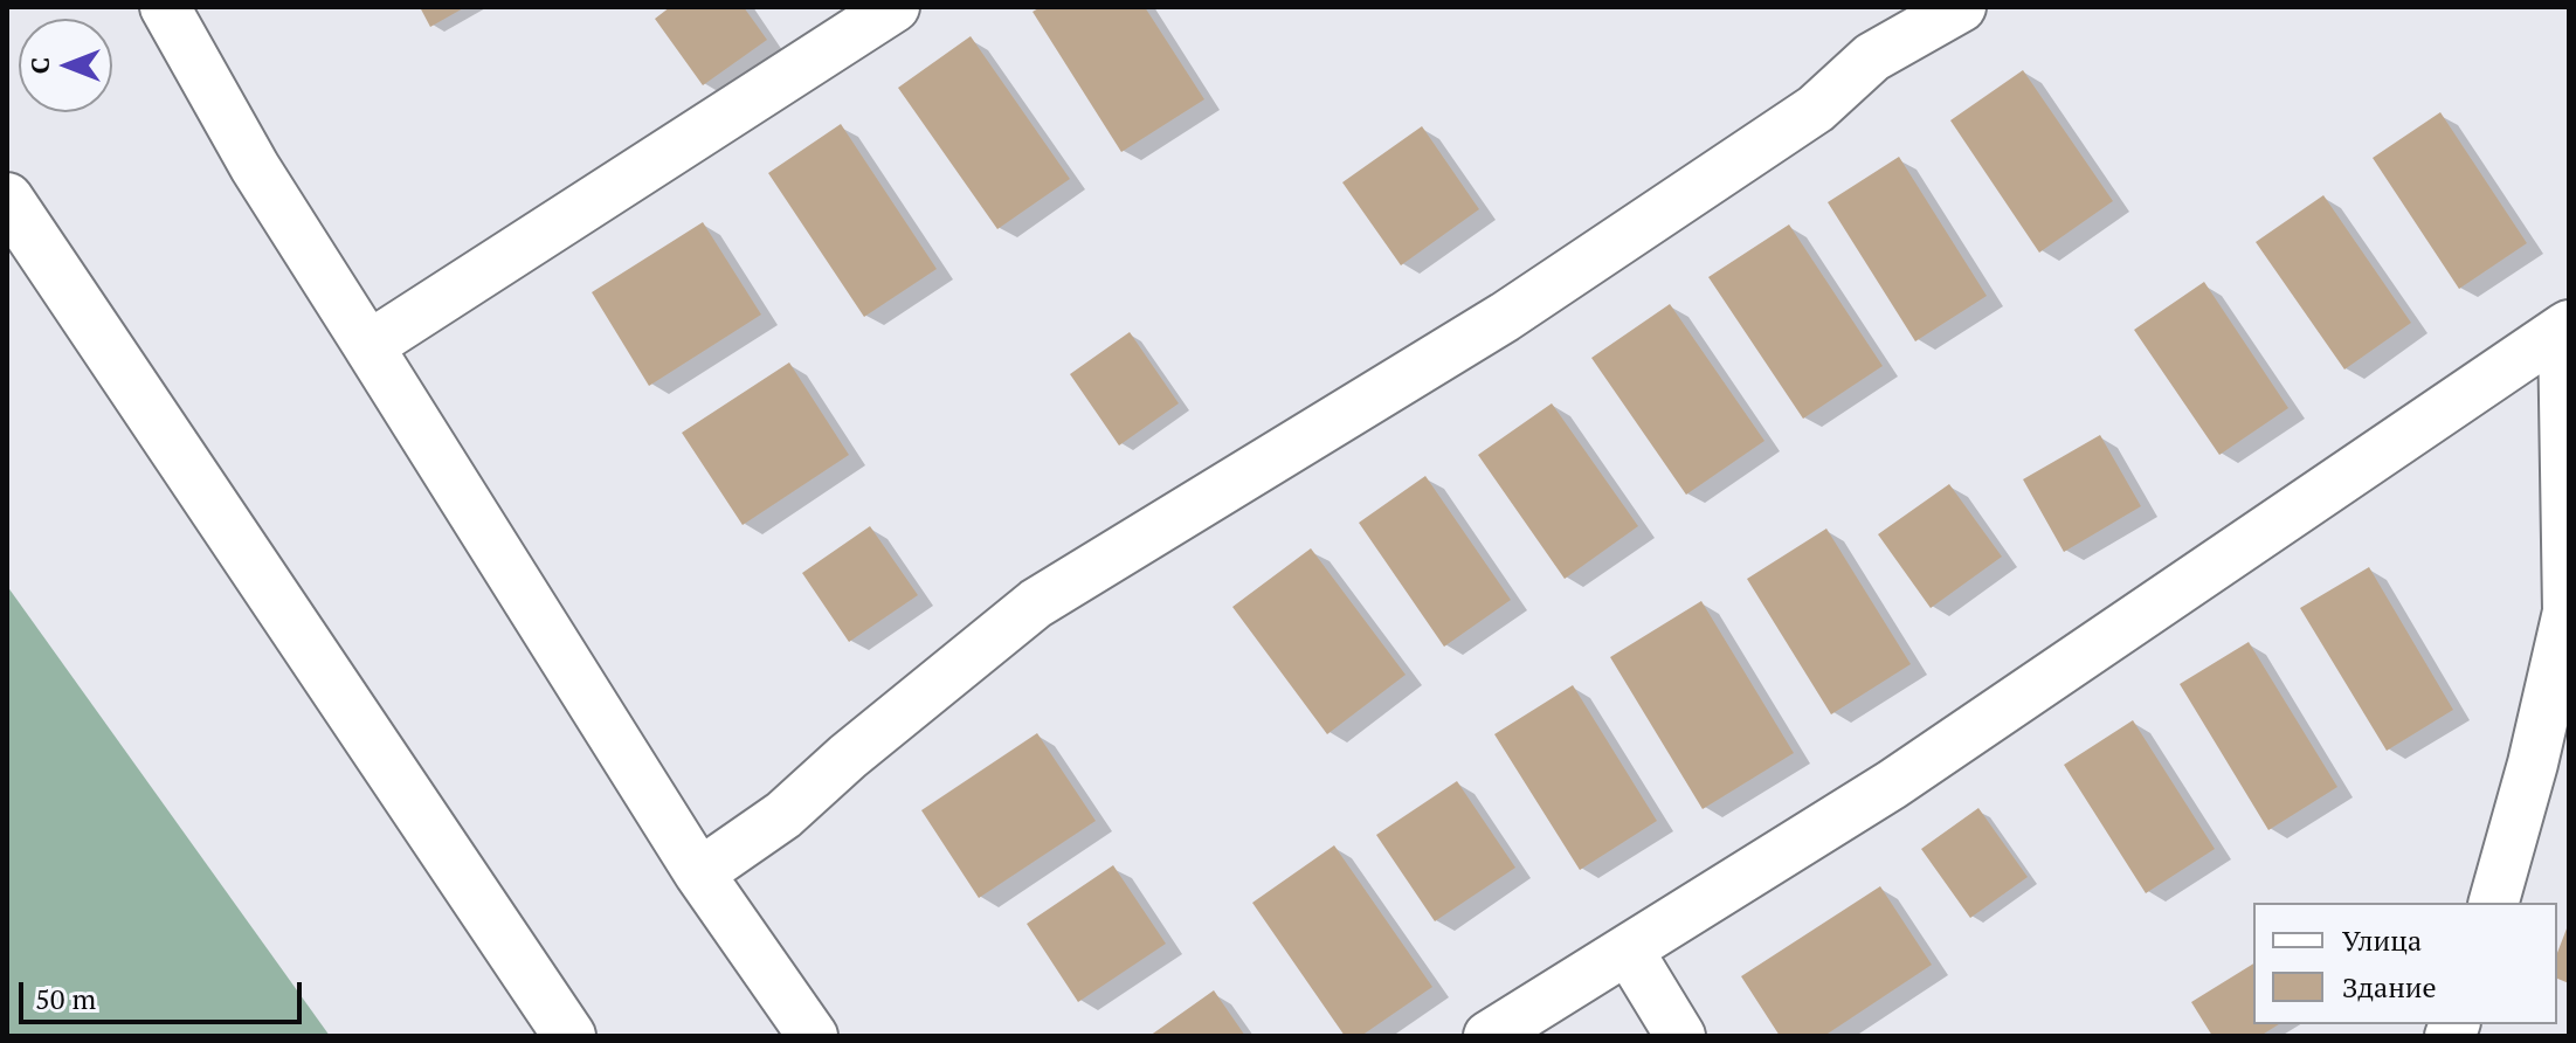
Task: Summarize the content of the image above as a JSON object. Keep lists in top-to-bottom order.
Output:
{
  "legend": ["Улица", "Здание"],
  "scale_bar": "50 m",
  "north": "left"
}
